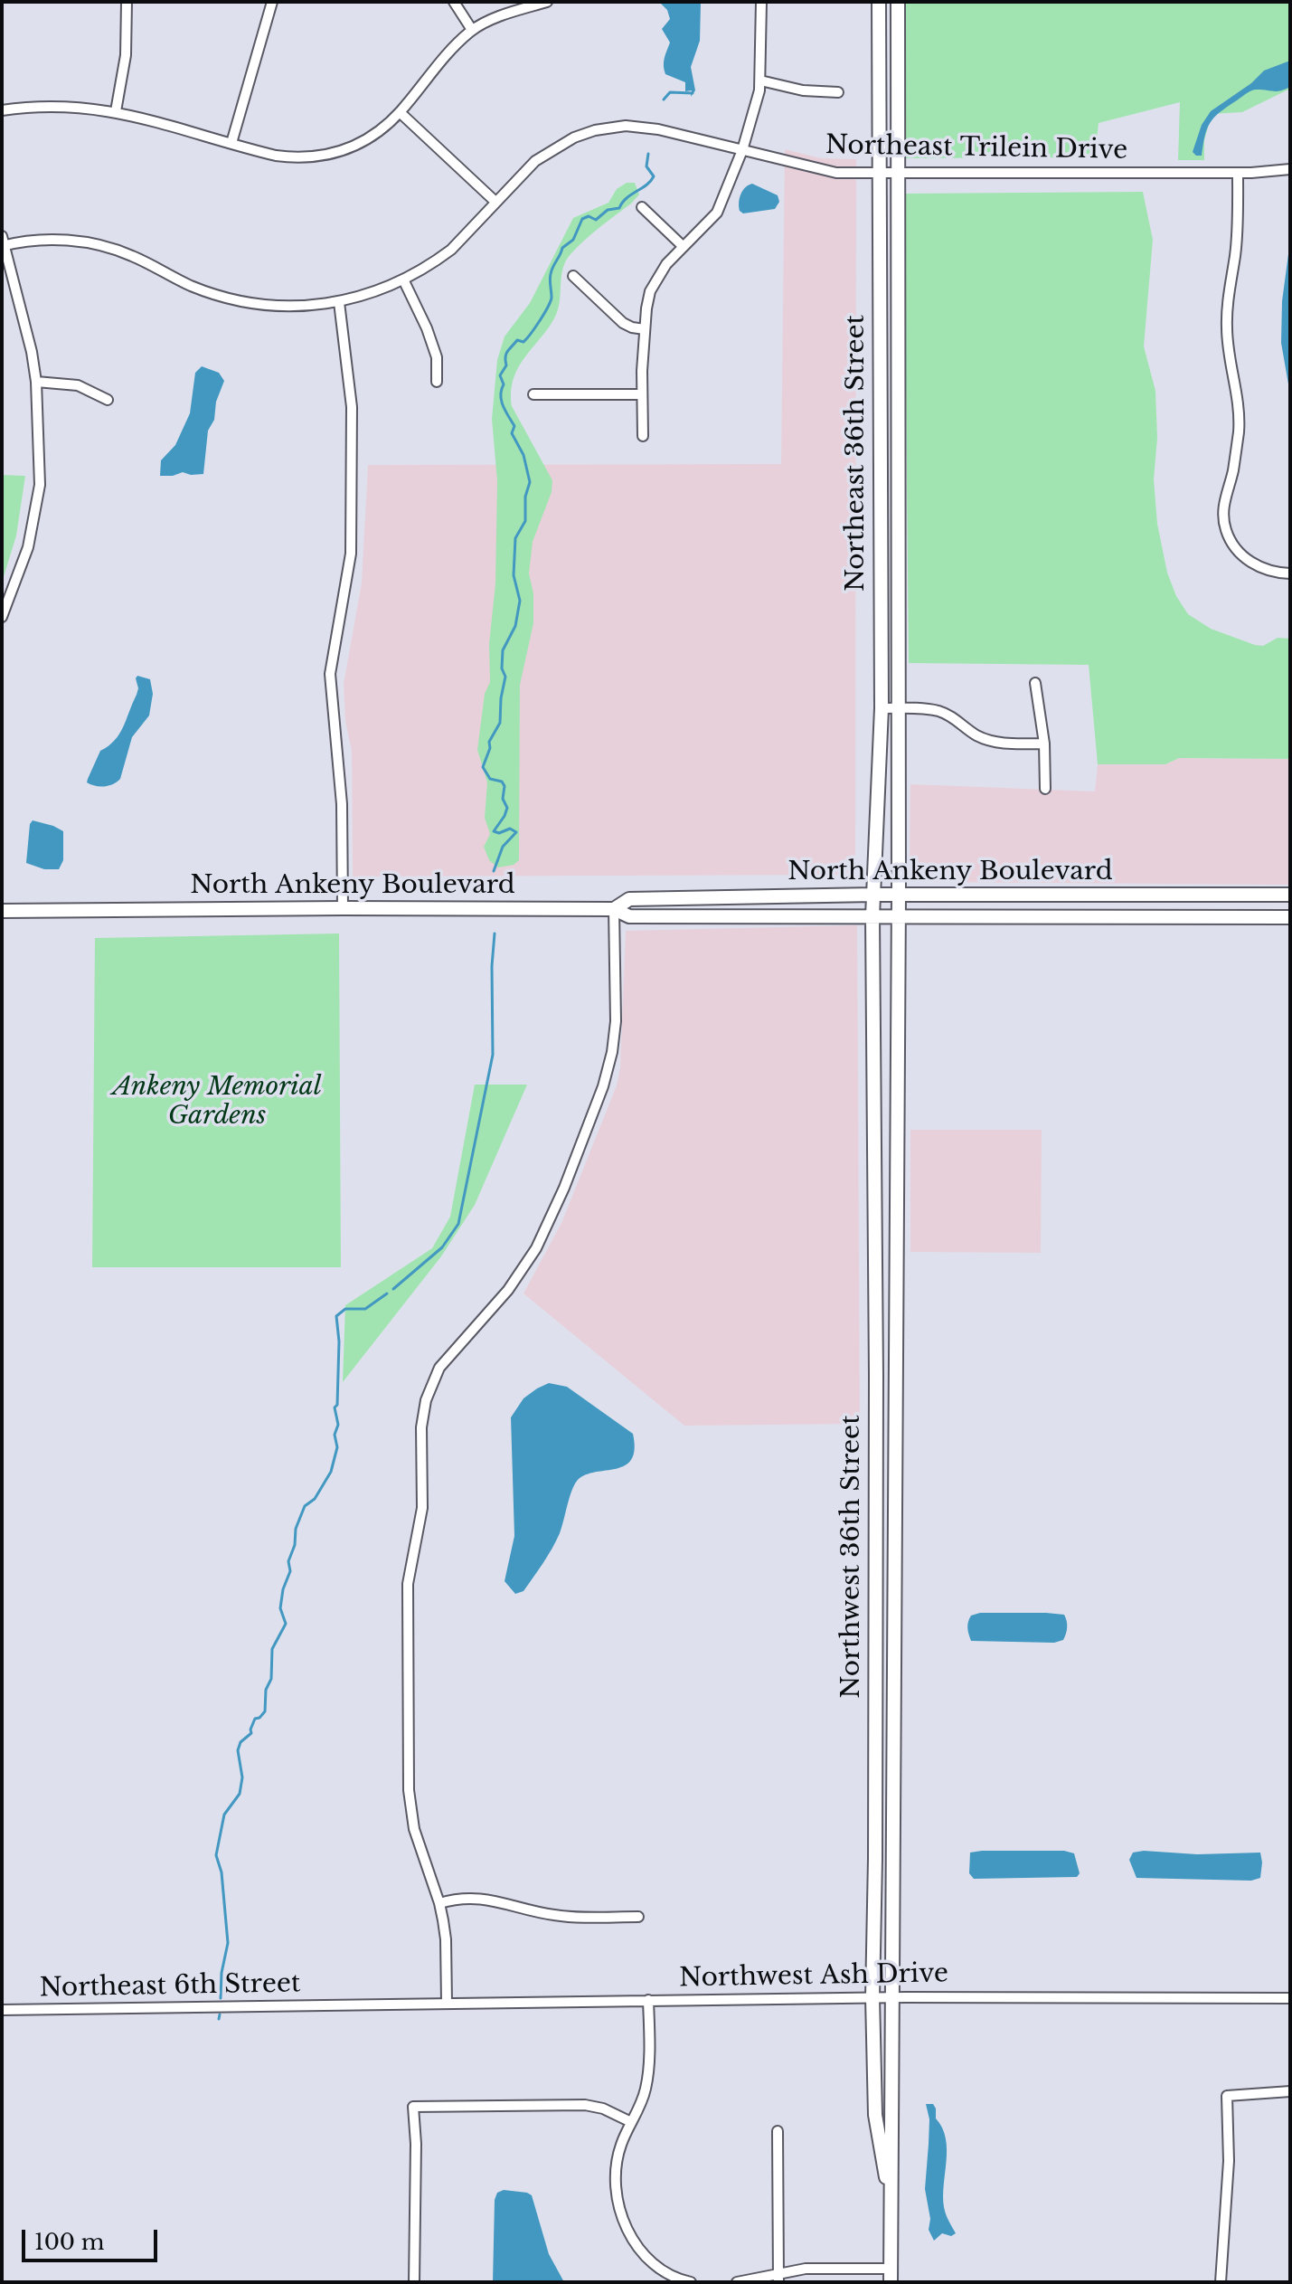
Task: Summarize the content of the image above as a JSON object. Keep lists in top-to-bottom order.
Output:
{
  "streets": {
    "main road": ["Northeast 36th Street", "North Ankeny Boulevard", "Northwest 36th Street"],
    "street": ["Northeast Trilein Drive", "Northwest Ash Drive", "Northeast 6th Street"]
  },
  "crossings": [
    ["Northeast Trilein Drive", "Northeast 36th Street"],
    ["Northeast 36th Street", "North Ankeny Boulevard"],
    ["Northeast 36th Street", "Northwest 36th Street"],
    ["North Ankeny Boulevard", "Northwest 36th Street"],
    ["Northwest 36th Street", "Northwest Ash Drive"],
    ["Northwest Ash Drive", "Northeast 6th Street"]
  ],
  "parks": ["Ankeny Memorial Gardens"],
  "scale_bar": "100 m"
}
